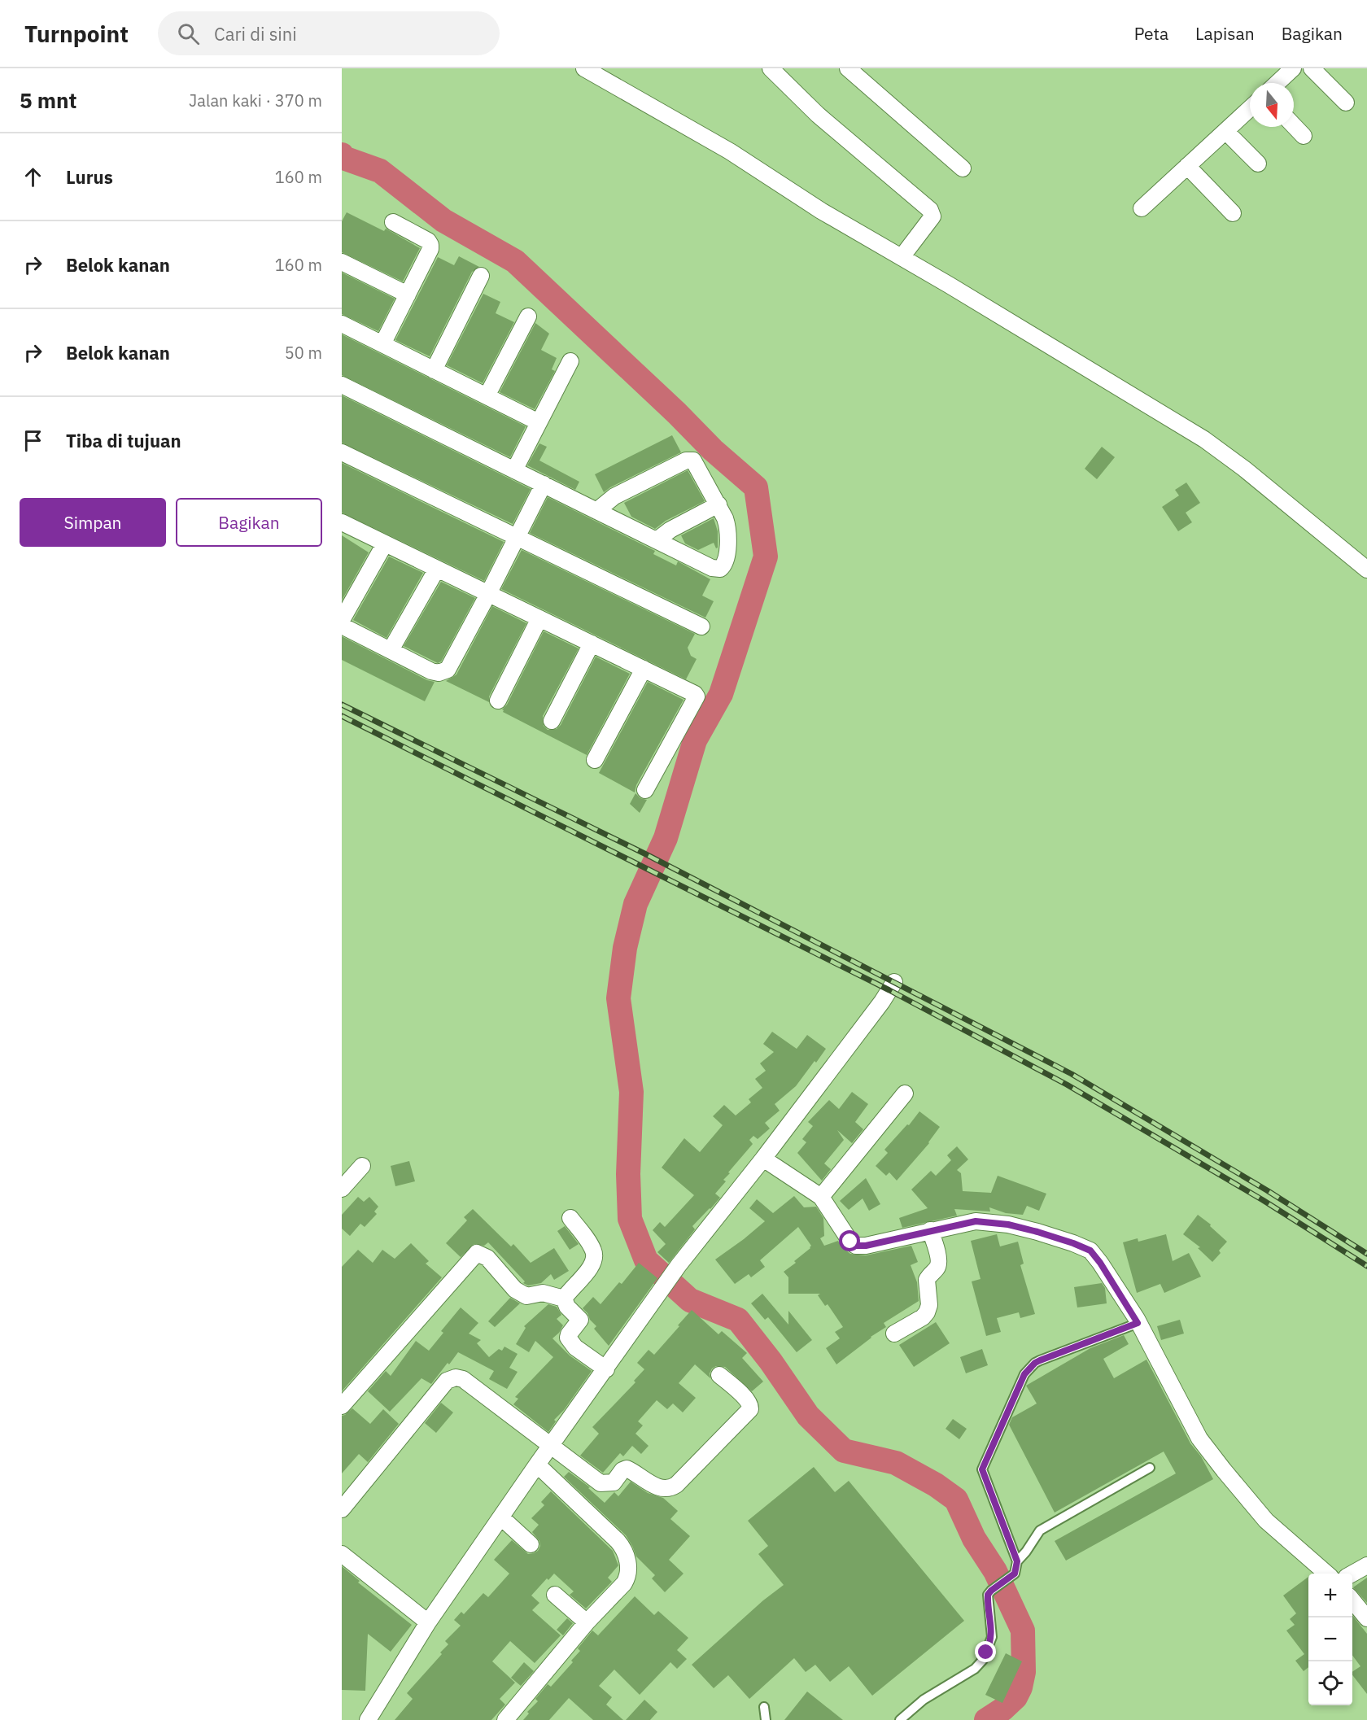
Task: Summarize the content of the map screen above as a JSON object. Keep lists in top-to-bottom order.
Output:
{
  "north": "bottom",
  "page": {
    "header": "Turnpoint",
    "search": "Cari di sini",
    "nav": ["Peta", "Lapisan", "Bagikan"],
    "heading": ["5 mnt", "Jalan kaki · 370 m"],
    "list": [
      ["Lurus", "160 m"],
      ["Belok kanan", "160 m"],
      ["Belok kanan", "50 m"],
      "Tiba di tujuan"
    ],
    "buttons": ["Simpan", "Bagikan"],
    "map_buttons": ["+", "−"]
  }
}
